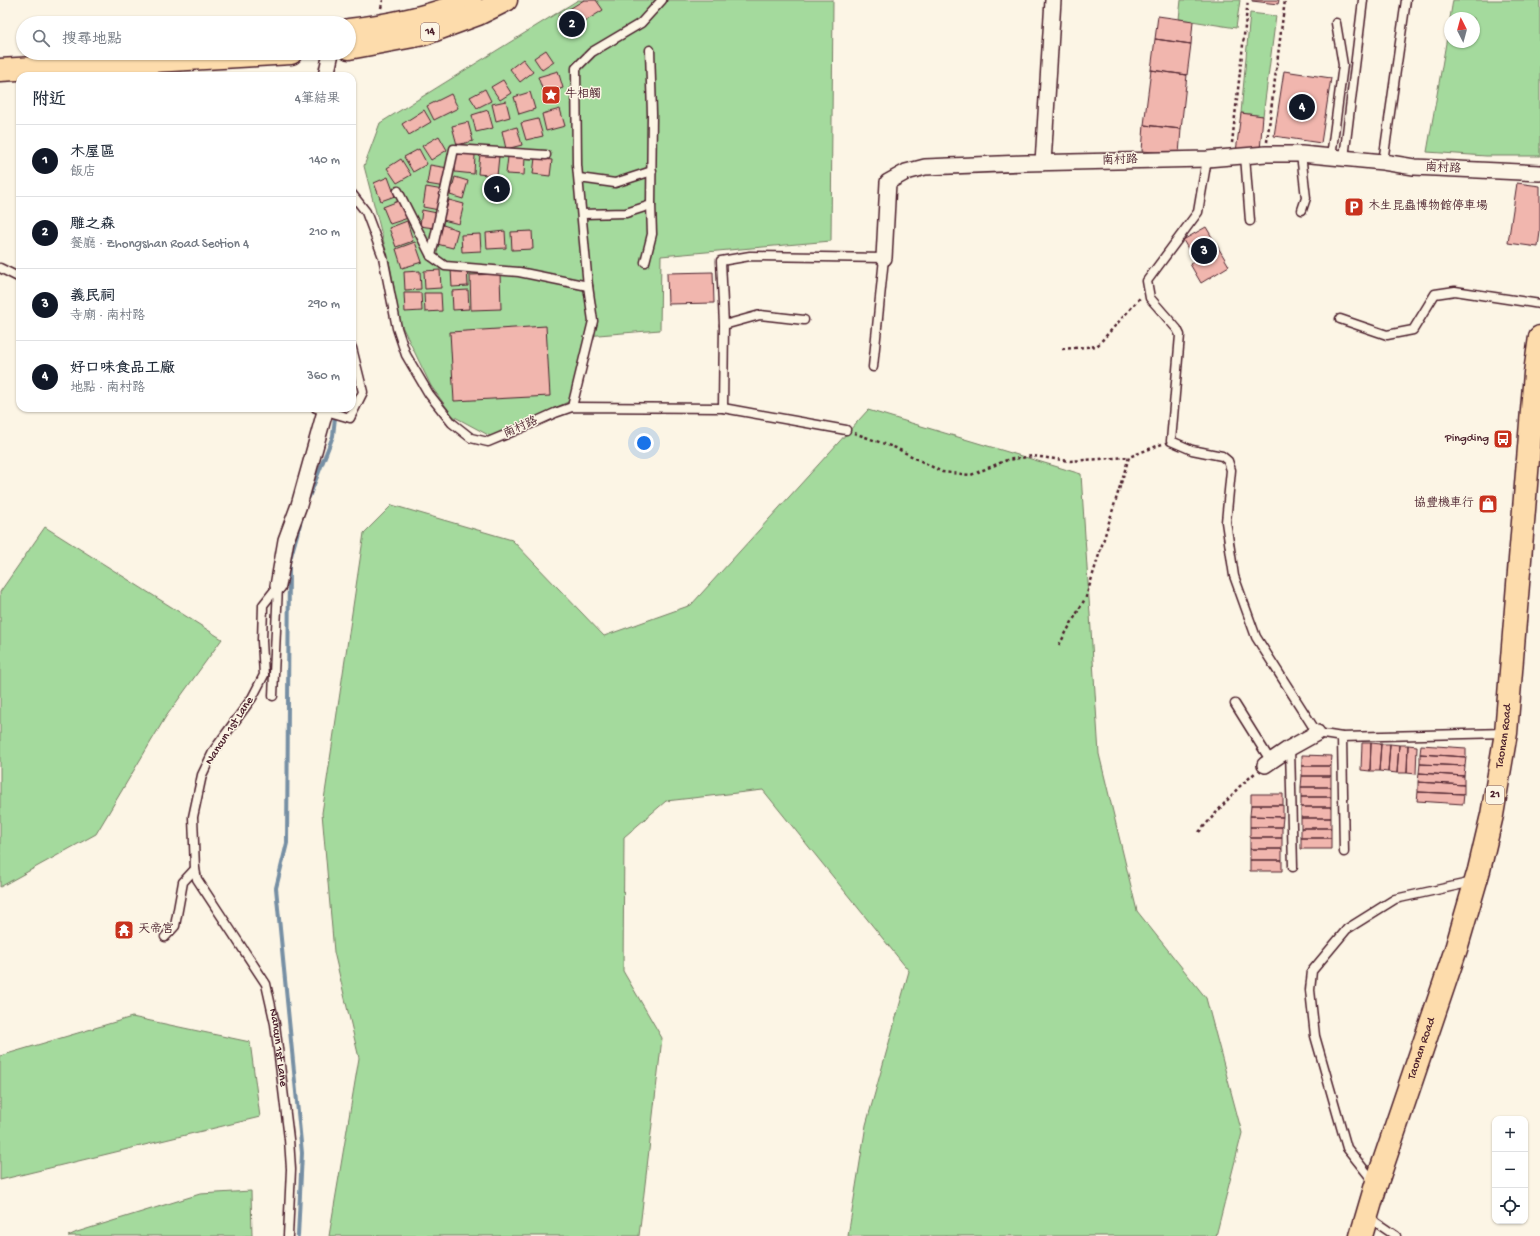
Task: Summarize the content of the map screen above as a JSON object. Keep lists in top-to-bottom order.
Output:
{
  "streets": {
    "main road": ["14", "Taonan Road", "21"],
    "street": ["南村路", "Nancun 1st Lane"]
  },
  "places": {
    "place": ["牛相觸"],
    "parking": ["木生昆蟲博物館停車場"],
    "bus stop": ["Pingding"],
    "shop": ["協豐機車行"],
    "temple": ["天帝宮"]
  },
  "north": "top",
  "page": {
    "pins": [
      "2",
      "4",
      "1",
      "3"
    ],
    "search": "搜尋地點",
    "heading": ["附近", "4筆結果"],
    "list": [
      {
        "mark": "1",
        "name": "木屋區",
        "note": "飯店",
        "value": "140 m"
      },
      {
        "mark": "2",
        "name": "雕之森",
        "note": "餐廳 · Zhongshan Road Section 4",
        "value": "210 m"
      },
      {
        "mark": "3",
        "name": "義民祠",
        "note": "寺廟 · 南村路",
        "value": "290 m"
      },
      {
        "mark": "4",
        "name": "好口味食品工廠",
        "note": "地點 · 南村路",
        "value": "360 m"
      }
    ],
    "map_buttons": ["+", "−"]
  }
}
